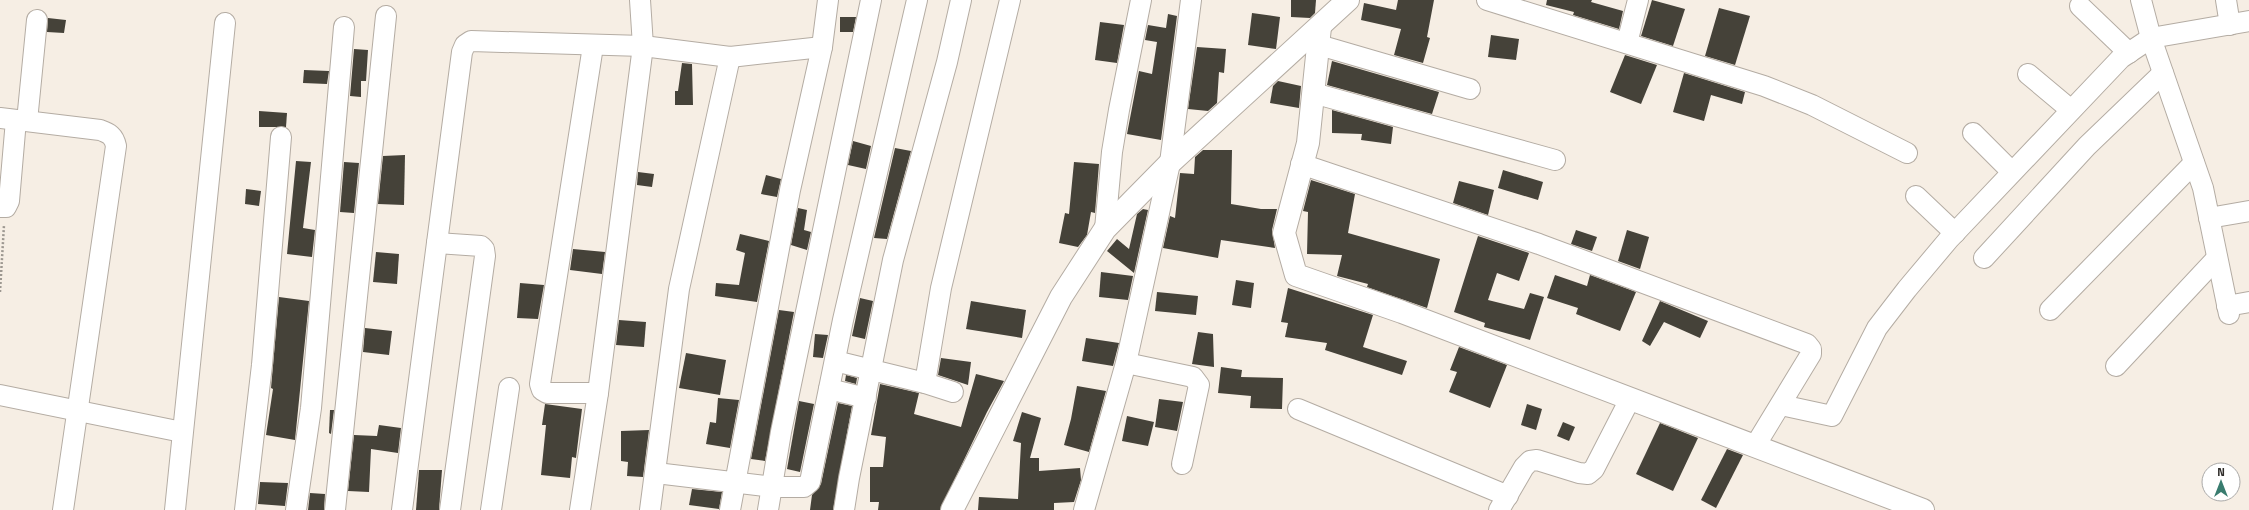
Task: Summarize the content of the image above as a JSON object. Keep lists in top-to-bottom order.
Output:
{
  "north": "top"
}
